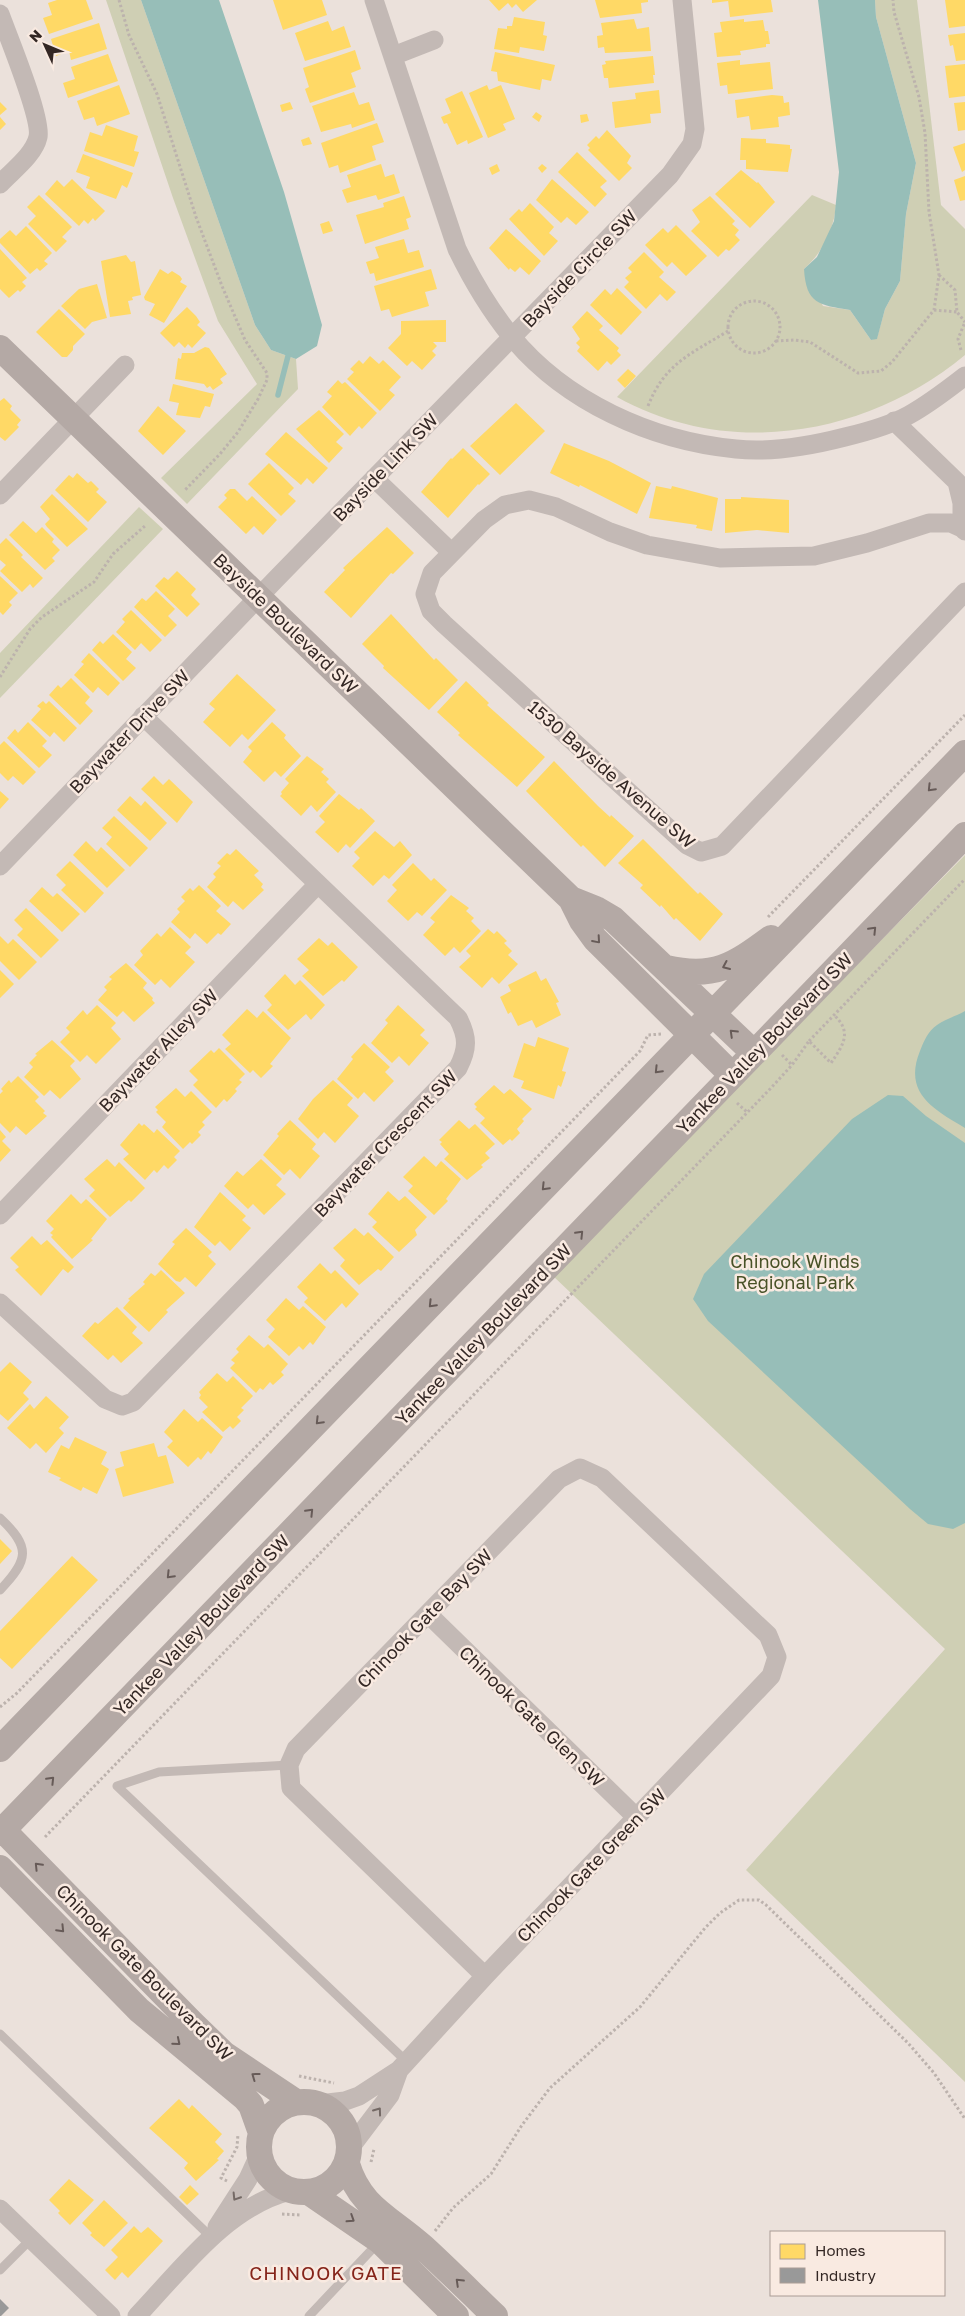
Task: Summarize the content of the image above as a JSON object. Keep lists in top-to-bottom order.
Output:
{
  "streets": {
    "main road": ["Bayside Boulevard SW", "Yankee Valley Boulevard SW", "Chinook Gate Boulevard SW"],
    "street": [
      "Bayside Circle SW",
      "Bayside Link SW",
      "Baywater Drive SW",
      "1530 Bayside Avenue SW",
      "Baywater Alley SW",
      "Baywater Crescent SW",
      "Chinook Gate Bay SW",
      "Chinook Gate Glen SW",
      "Chinook Gate Green SW"
    ]
  },
  "crossings": [
    ["Bayside Circle SW", "Bayside Link SW"],
    ["Bayside Link SW", "Bayside Boulevard SW"],
    ["Bayside Link SW", "Baywater Drive SW"],
    ["Bayside Boulevard SW", "Baywater Drive SW"],
    ["Bayside Boulevard SW", "Yankee Valley Boulevard SW"],
    ["Baywater Drive SW", "Baywater Crescent SW"],
    ["Yankee Valley Boulevard SW", "Chinook Gate Boulevard SW"],
    ["Baywater Alley SW", "Baywater Crescent SW"],
    ["Chinook Gate Bay SW", "Chinook Gate Glen SW"],
    ["Chinook Gate Bay SW", "Chinook Gate Green SW"],
    ["Chinook Gate Glen SW", "Chinook Gate Green SW"],
    ["Chinook Gate Green SW", "Chinook Gate Boulevard SW"]
  ],
  "districts": ["CHINOOK GATE"],
  "parks": ["Chinook Winds Regional Park"],
  "legend": ["Homes", "Industry"],
  "north": "top left"
}
